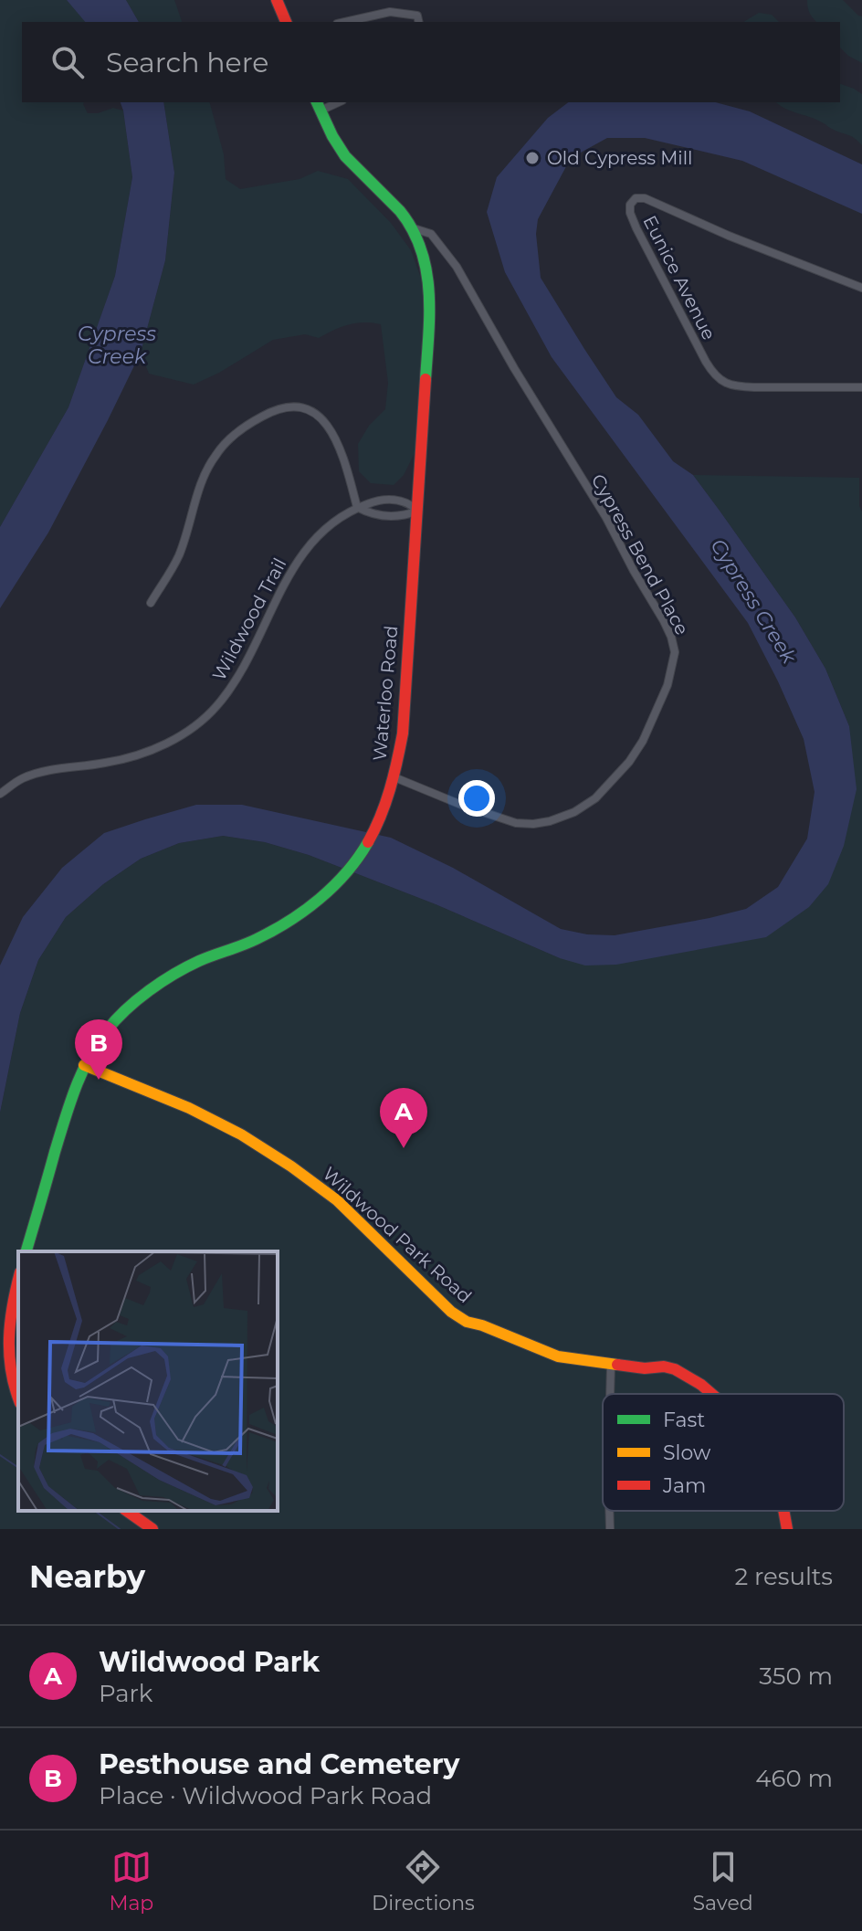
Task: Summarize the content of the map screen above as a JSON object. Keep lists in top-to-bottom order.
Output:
{
  "streets": {
    "street": [
      "Eunice Avenue",
      "Cypress Bend Place",
      "Wildwood Trail",
      "Waterloo Road",
      "Wildwood Park Road"
    ]
  },
  "crossings": [
    ["Cypress Bend Place", "Waterloo Road"],
    ["Wildwood Trail", "Waterloo Road"],
    ["Waterloo Road", "Wildwood Park Road"]
  ],
  "water": ["Cypress Creek"],
  "places": ["Old Cypress Mill"],
  "legend": ["Fast", "Slow", "Jam"],
  "page": {
    "search": "Search here",
    "pins": ["B", "A"],
    "heading": ["Nearby", "2 results"],
    "list": [
      {
        "mark": "A",
        "name": "Wildwood Park",
        "note": "Park",
        "value": "350 m"
      },
      {
        "mark": "B",
        "name": "Pesthouse and Cemetery",
        "note": "Place · Wildwood Park Road",
        "value": "460 m"
      }
    ],
    "nav": ["Map", "Directions", "Saved"]
  }
}
